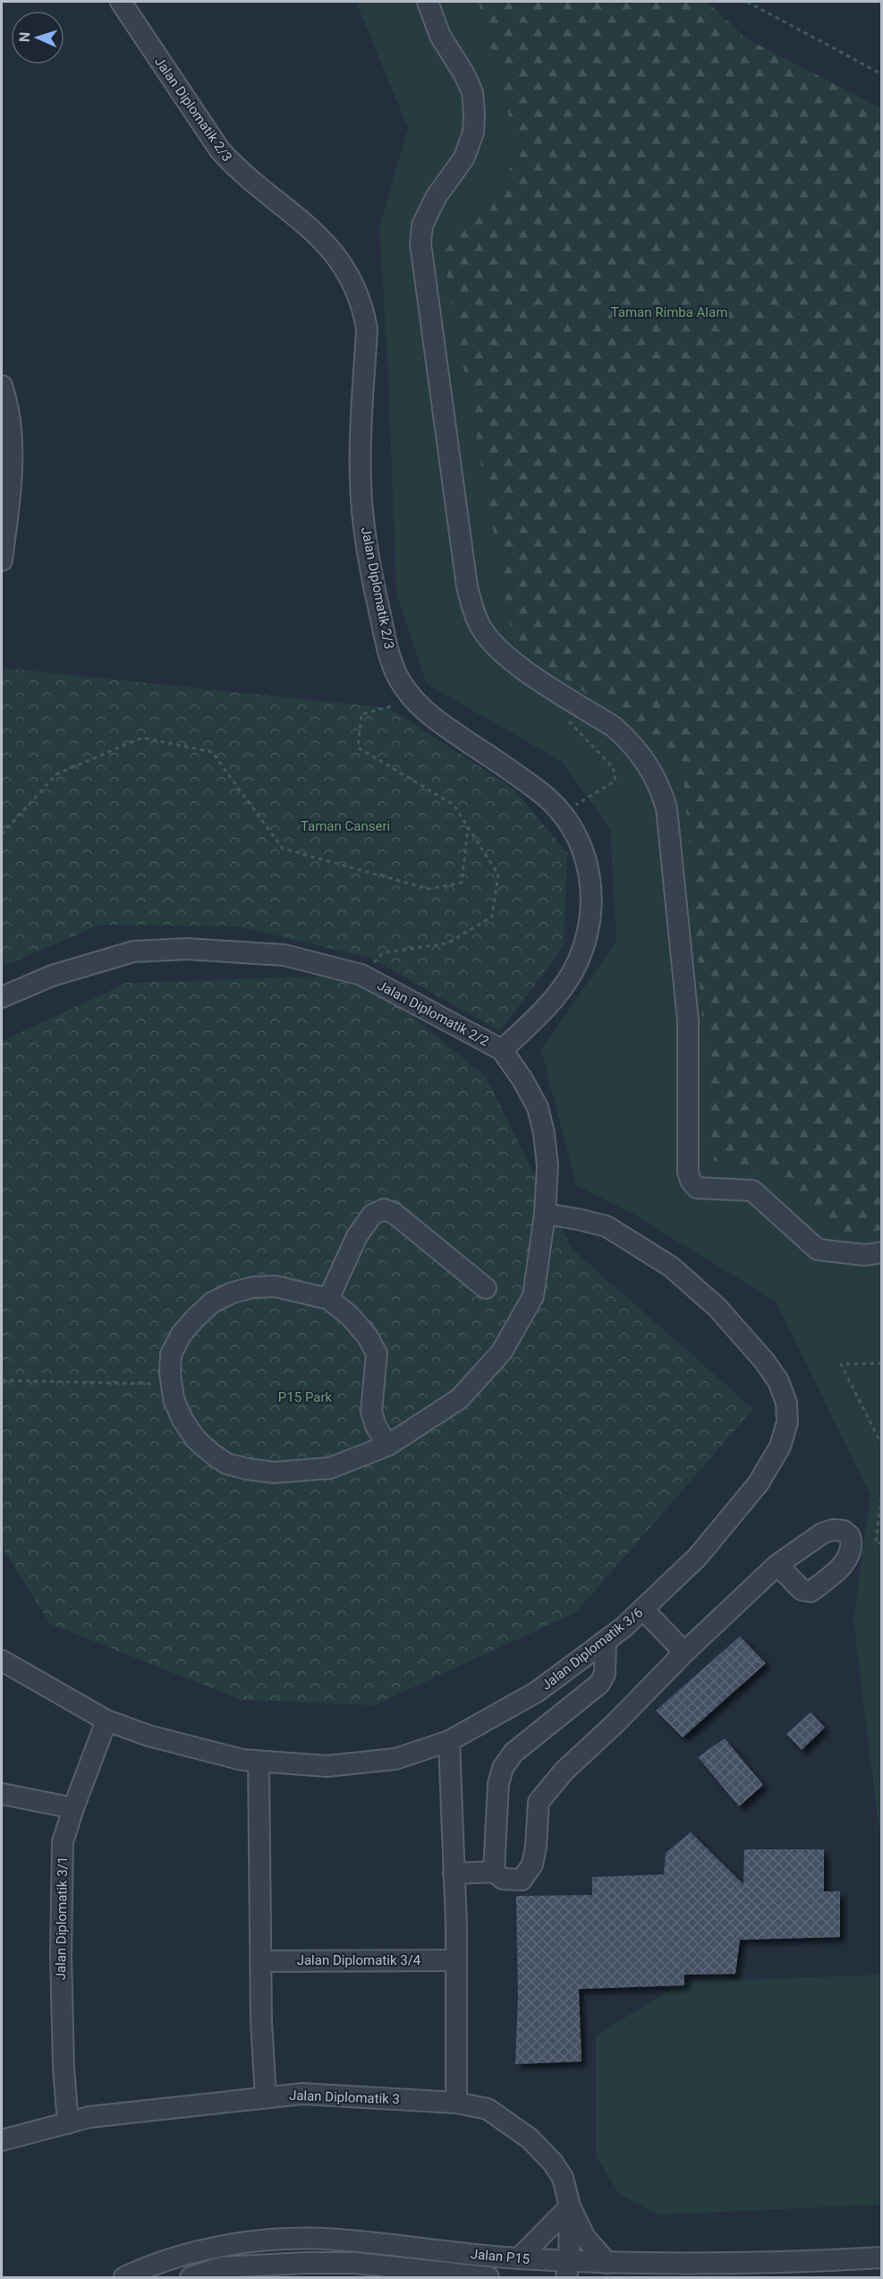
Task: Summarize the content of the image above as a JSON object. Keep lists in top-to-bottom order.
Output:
{
  "streets": {
    "street": [
      "Jalan Diplomatik 2/3",
      "Jalan Diplomatik 2/2",
      "Jalan Diplomatik 3/6",
      "Jalan Diplomatik 3/1",
      "Jalan Diplomatik 3/4",
      "Jalan Diplomatik 3",
      "Jalan P15"
    ]
  },
  "crossings": [
    ["Jalan Diplomatik 2/3", "Jalan Diplomatik 2/2"],
    ["Jalan Diplomatik 2/2", "Jalan Diplomatik 3/6"],
    ["Jalan Diplomatik 3/6", "Jalan Diplomatik 3/1"],
    ["Jalan Diplomatik 3/1", "Jalan Diplomatik 3"],
    ["Jalan Diplomatik 3", "Jalan P15"]
  ],
  "parks": ["Taman Rimba Alam", "Taman Canseri", "P15 Park"],
  "north": "left"
}
